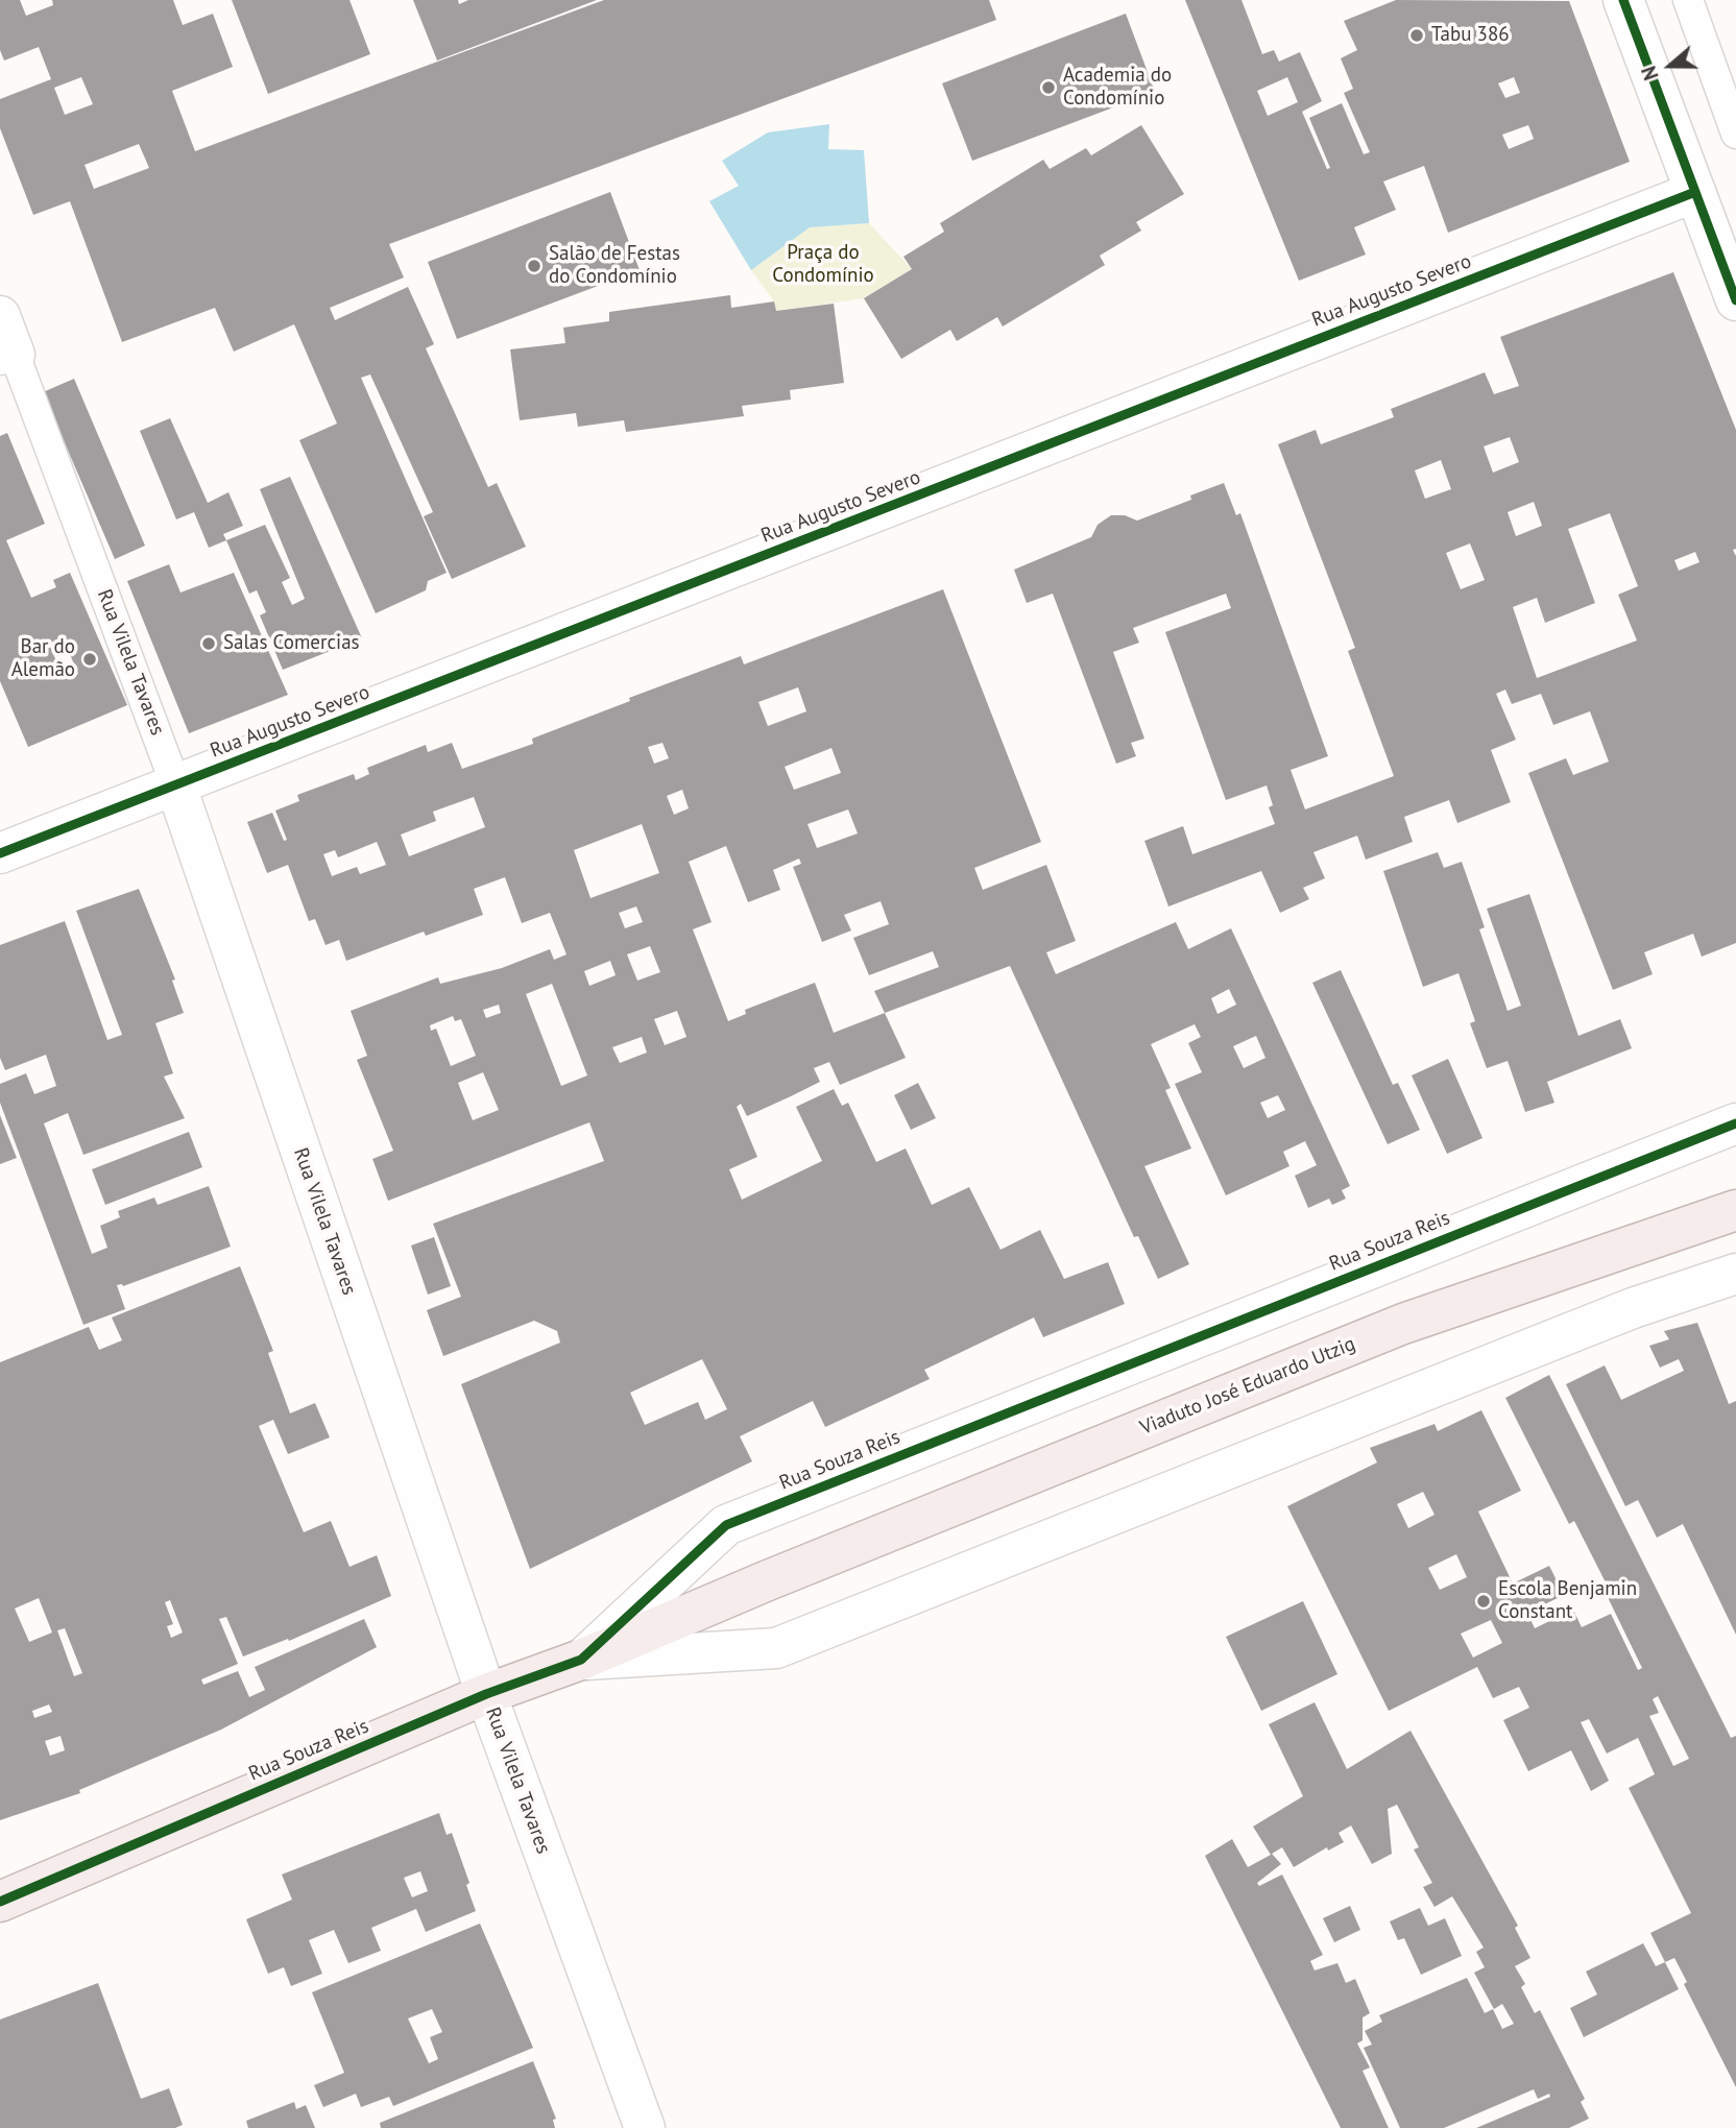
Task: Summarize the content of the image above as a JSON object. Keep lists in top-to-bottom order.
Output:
{
  "streets": {
    "main road": ["Rua Souza Reis", "Viaduto José Eduardo Utzig"],
    "street": ["Rua Augusto Severo", "Rua Vilela Tavares"]
  },
  "crossings": [
    ["Rua Augusto Severo", "Rua Vilela Tavares"],
    ["Rua Vilela Tavares", "Rua Souza Reis"],
    ["Rua Souza Reis", "Viaduto José Eduardo Utzig"]
  ],
  "parks": ["Praça do Condomínio"],
  "places": [
    "Tabu 386",
    "Academia do Condomínio",
    "Salão de Festas do Condomínio",
    "Salas Comercias",
    "Bar do Alemão",
    "Escola Benjamin Constant"
  ],
  "north": "left"
}
